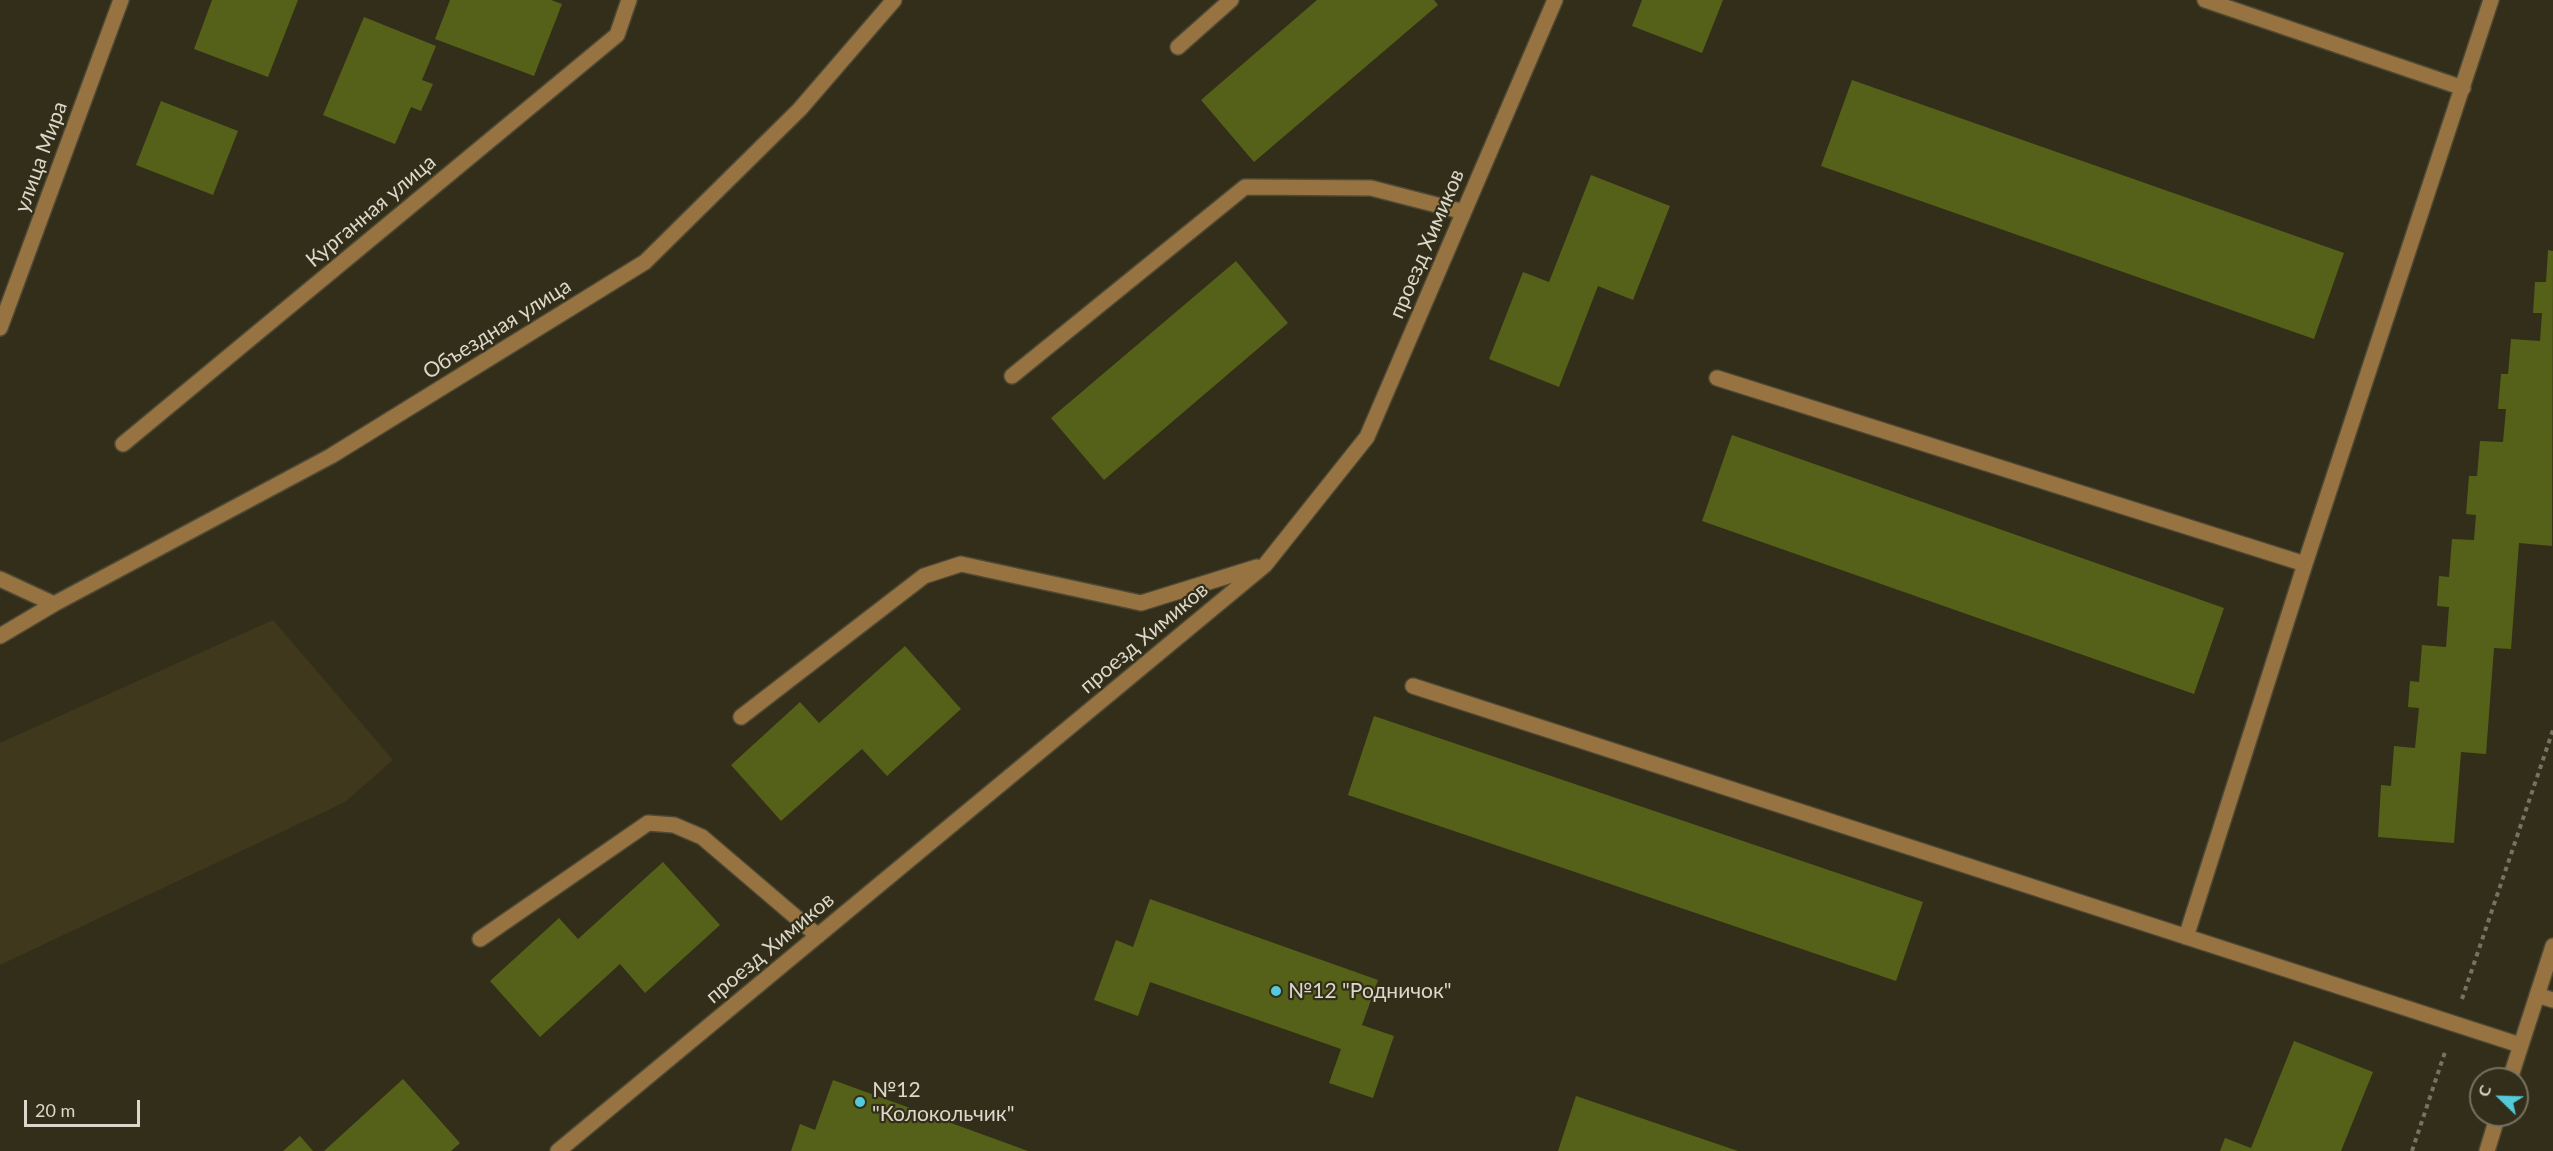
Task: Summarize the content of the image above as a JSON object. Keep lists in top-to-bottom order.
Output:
{
  "streets": {
    "street": [
      "улица Мира",
      "Курганная улица",
      "проезд Химиков",
      "Объездная улица"
    ]
  },
  "places": ["№12 \"Родничок\"", "№12 \"Колокольчик\""],
  "scale_bar": "20 m",
  "north": "top left"
}
